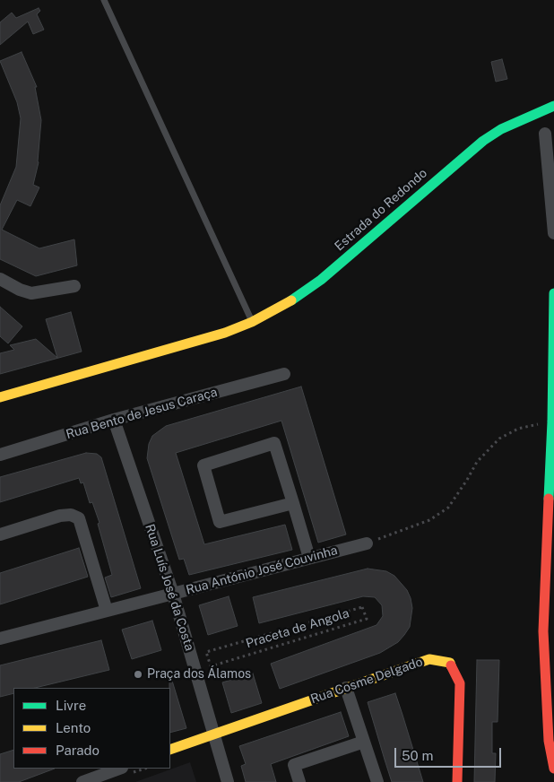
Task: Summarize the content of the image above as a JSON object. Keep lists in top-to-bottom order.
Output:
{
  "streets": {
    "street": [
      "Estrada do Redondo",
      "Rua Bento de Jesus Caraça",
      "Rua António José Couvinha",
      "Rua Luís José da Costa",
      "Rua Cosme Delgado"
    ],
    "path": ["Praceta de Angola"]
  },
  "crossings": [
    ["Rua Bento de Jesus Caraça", "Rua Luís José da Costa"],
    ["Rua António José Couvinha", "Rua Luís José da Costa"],
    ["Rua Luís José da Costa", "Rua Cosme Delgado"]
  ],
  "places": ["Praça dos Álamos"],
  "legend": ["Livre", "Lento", "Parado"],
  "scale_bar": "50 m"
}
